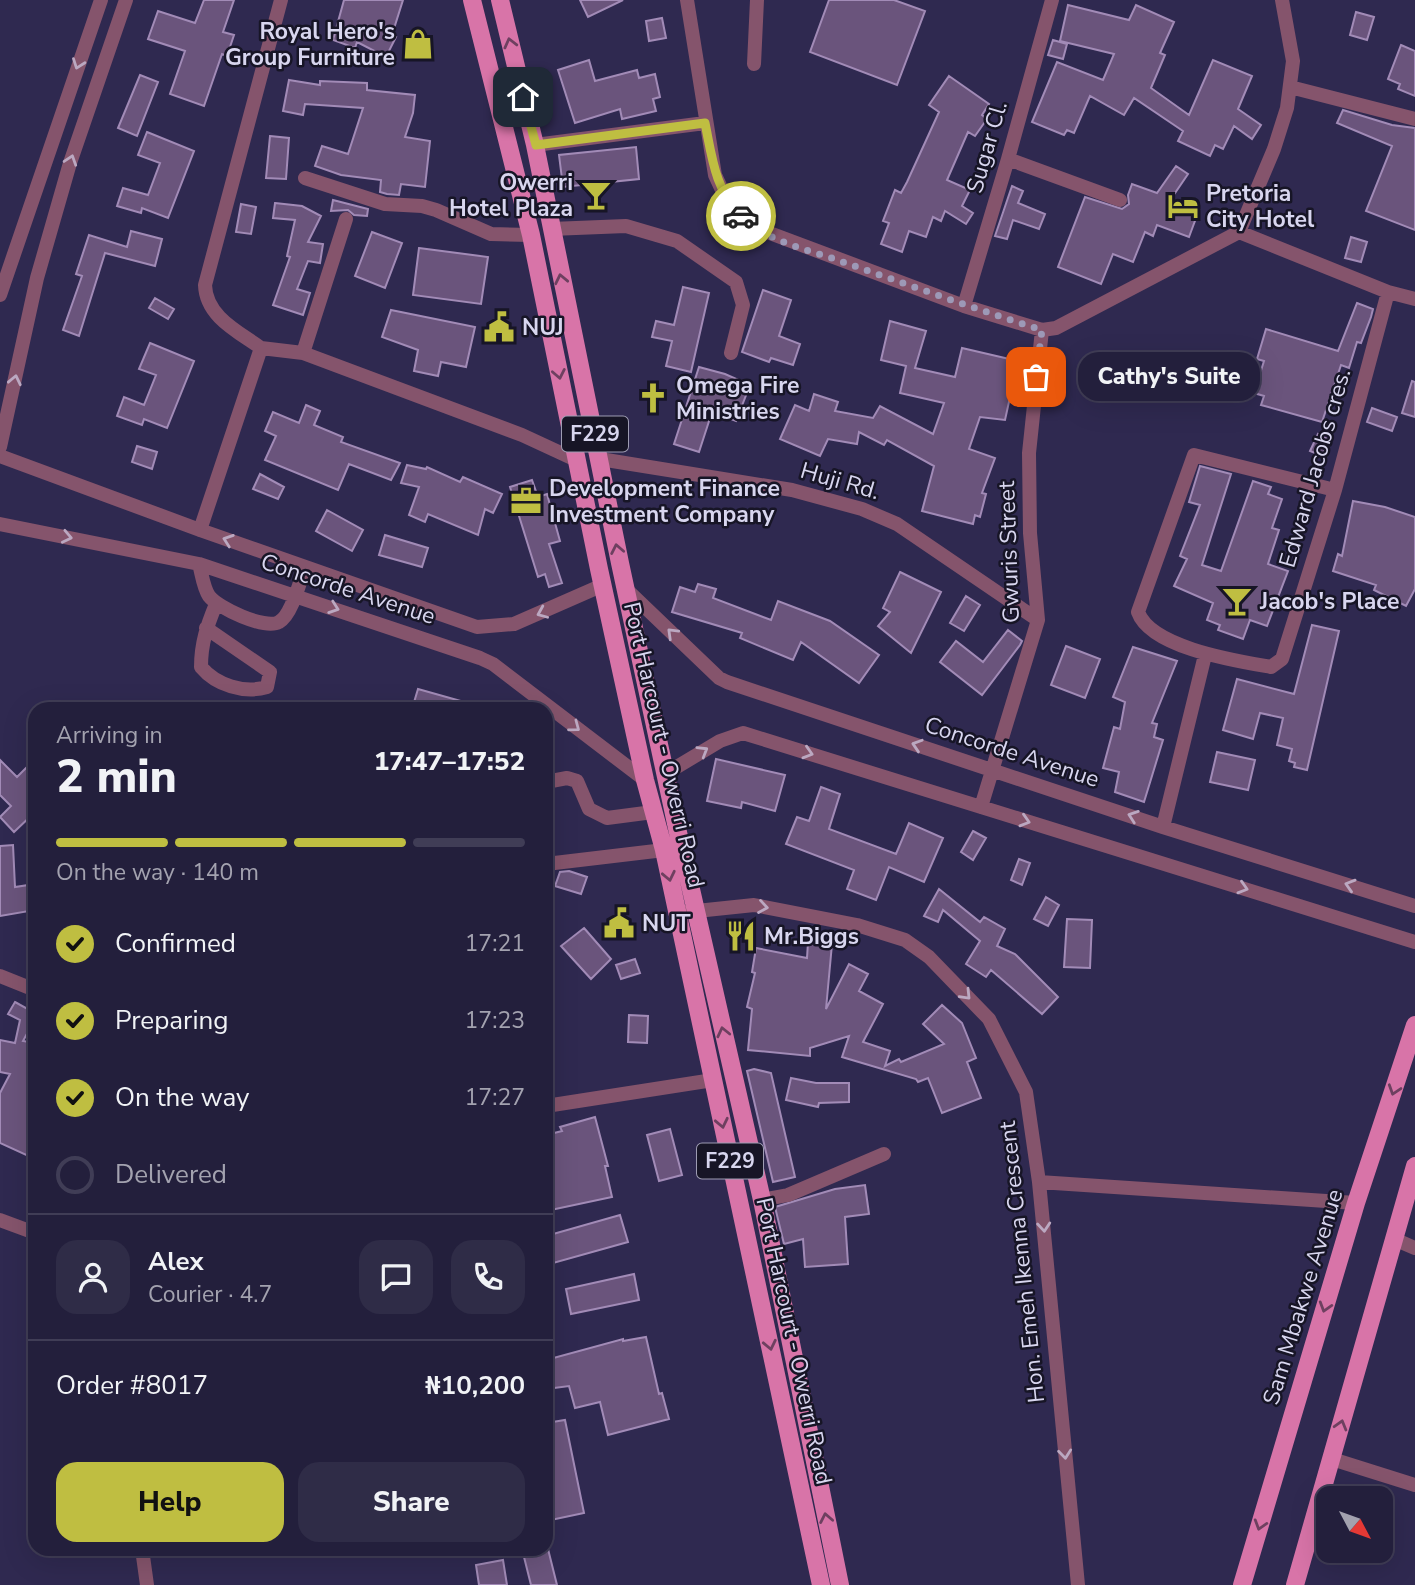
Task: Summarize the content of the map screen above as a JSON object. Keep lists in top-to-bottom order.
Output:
{
  "streets": {
    "main road": ["F229", "Port Harcourt - Owerri Road", "Sam Mbakwe Avenue"],
    "street": [
      "Sugar Cl.",
      "Edward Jacobs cres.",
      "Huji Rd.",
      "Gwuris Street",
      "Concorde Avenue",
      "Hon. Emeh Ikenna Crescent"
    ]
  },
  "crossings": [
    ["Huji Rd.", "Gwuris Street"],
    ["Huji Rd.", "Port Harcourt - Owerri Road"],
    ["Gwuris Street", "Concorde Avenue"],
    ["Concorde Avenue", "Port Harcourt - Owerri Road"],
    ["Port Harcourt - Owerri Road", "Hon. Emeh Ikenna Crescent"]
  ],
  "one_way": ["Hon. Emeh Ikenna Crescent"],
  "places": {
    "shop": ["Royal Hero's Group Furniture"],
    "bar": ["Owerri Hotel Plaza", "Jacob's Place"],
    "hotel": ["Pretoria City Hotel"],
    "public building": ["NUJ", "NUT"],
    "other": ["Cathy's Suite"],
    "church": ["Omega Fire Ministries"],
    "office": ["Development Finance Investment Company"],
    "restaurant": ["Mr.Biggs"]
  },
  "north": "bottom right",
  "page": {
    "bubble": "Cathy's Suite",
    "heading": ["2 min", "Arriving in", "17:47–17:52"],
    "panel": [
      "Alex",
      "Courier · 4.7",
      "Order #8017",
      "₦10,200"
    ],
    "bar": "On the way · 140 m",
    "list": [
      ["Confirmed", "17:21"],
      ["Preparing", "17:23"],
      ["On the way", "17:27"],
      "Delivered"
    ],
    "buttons": ["Help", "Share"]
  }
}
